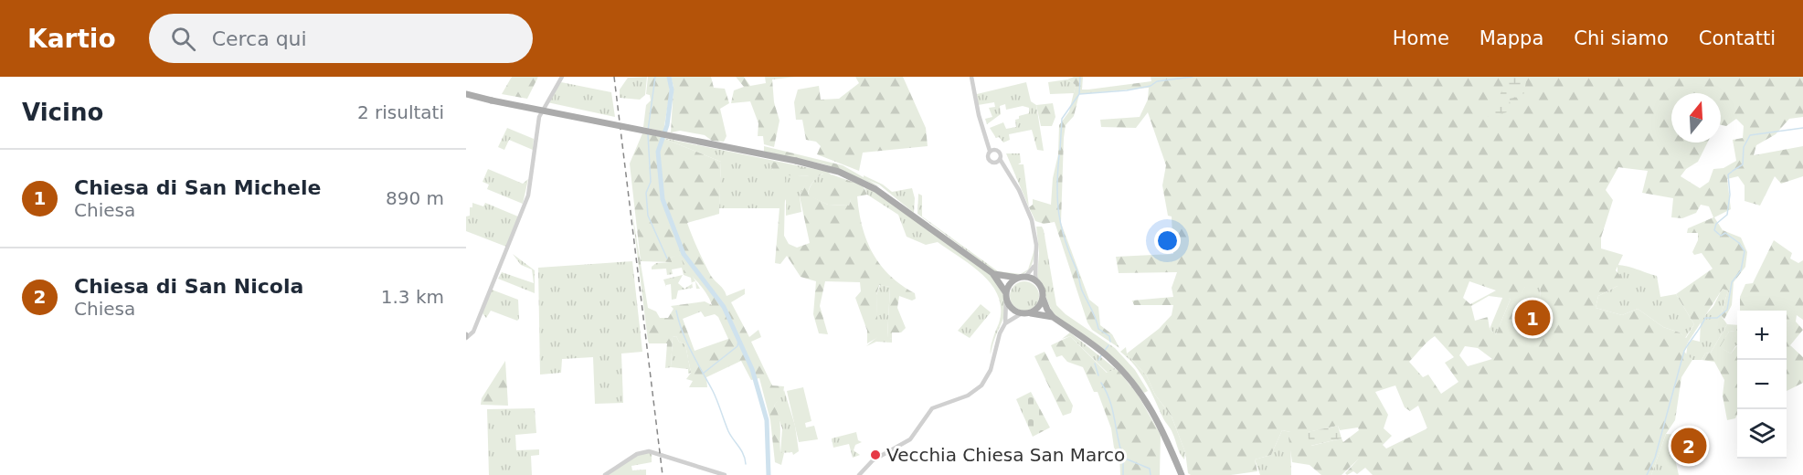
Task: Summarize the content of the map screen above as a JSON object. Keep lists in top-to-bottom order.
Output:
{
  "places": ["Vecchia Chiesa San Marco"],
  "north": "top",
  "page": {
    "header": "Kartio",
    "search": "Cerca qui",
    "nav": [
      "Home",
      "Mappa",
      "Chi siamo",
      "Contatti"
    ],
    "heading": ["Vicino", "2 risultati"],
    "list": [
      {
        "mark": "1",
        "name": "Chiesa di San Michele",
        "note": "Chiesa",
        "value": "890 m"
      },
      {
        "mark": "2",
        "name": "Chiesa di San Nicola",
        "note": "Chiesa",
        "value": "1.3 km"
      }
    ],
    "pins": ["1", "2"],
    "map_buttons": ["+", "−"]
  }
}
